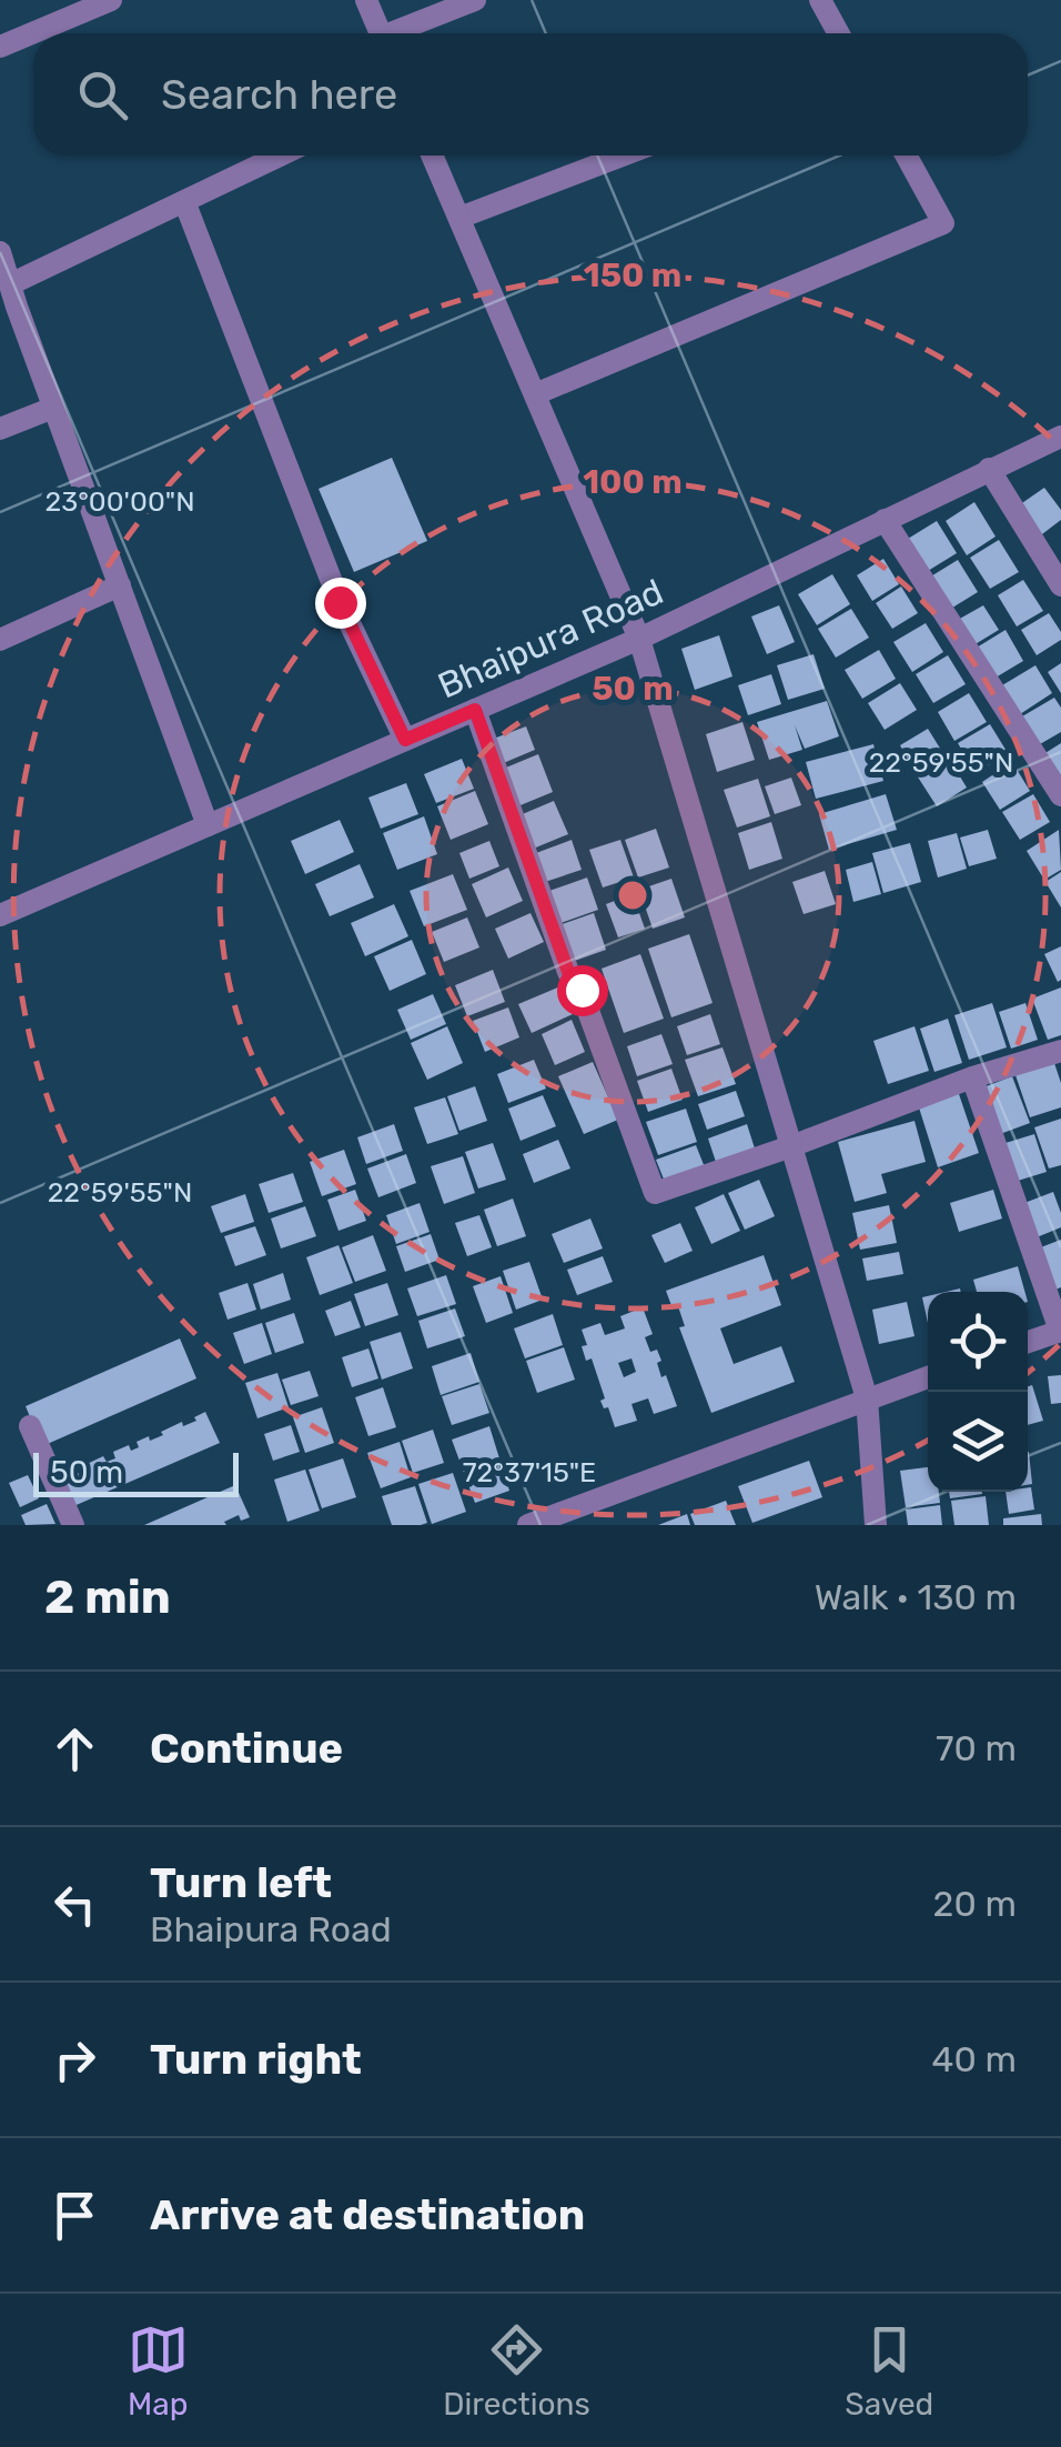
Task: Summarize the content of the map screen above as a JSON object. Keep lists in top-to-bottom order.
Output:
{
  "streets": {
    "street": ["Bhaipura Road"]
  },
  "scale_bar": "50 m",
  "page": {
    "search": "Search here",
    "scale": "50 m",
    "heading": ["2 min", "Walk · 130 m"],
    "list": [
      ["Continue", "70 m"],
      ["Turn left", "Bhaipura Road", "20 m"],
      ["Turn right", "40 m"],
      "Arrive at destination"
    ],
    "nav": ["Map", "Directions", "Saved"]
  },
  "coordinates": ["23°00'00\"N", "22°59'55\"N", "72°37'15\"E"],
  "rings": ["150 m", "100 m", "50 m"]
}
